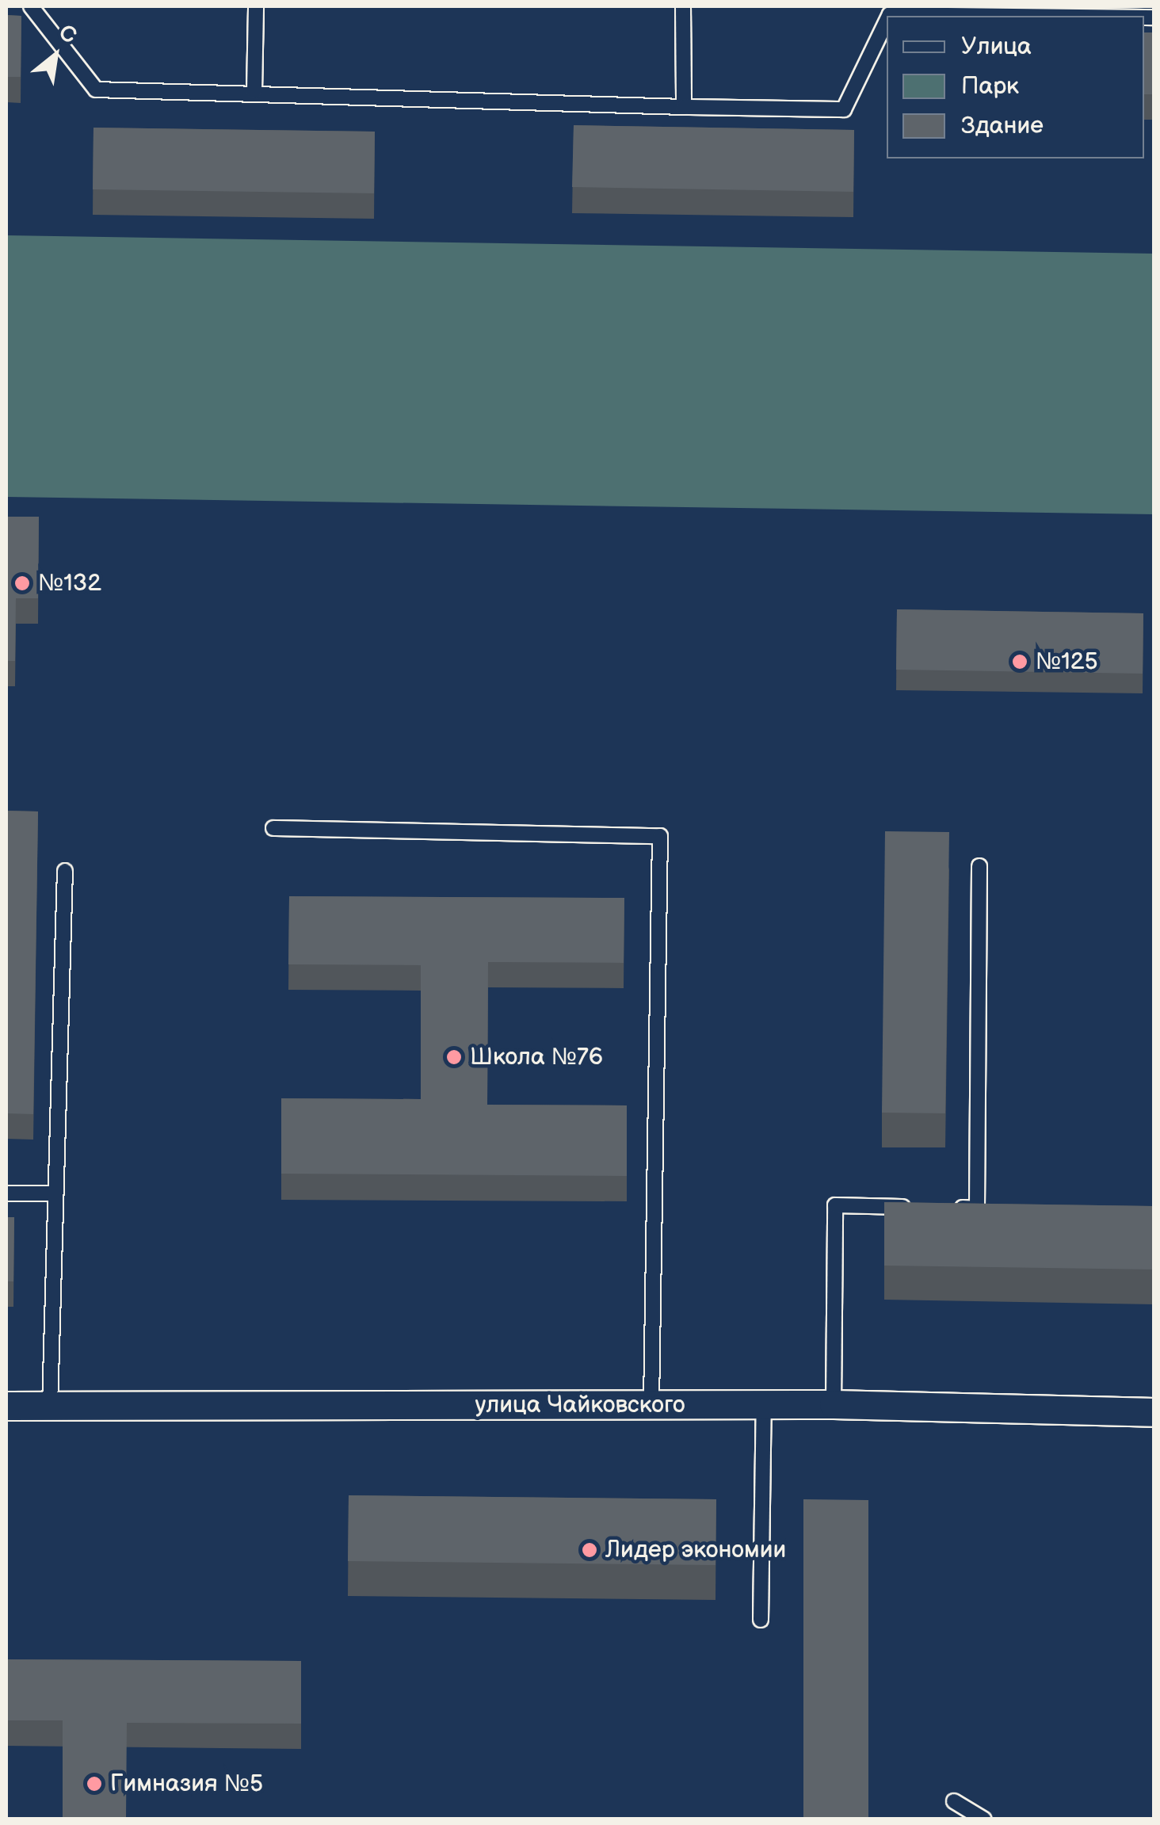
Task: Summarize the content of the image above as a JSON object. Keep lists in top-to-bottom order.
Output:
{
  "streets": {
    "street": ["улица Чайковского"]
  },
  "places": [
    "№132",
    "№125",
    "Школа №76",
    "Лидер экономии",
    "Гимназия №5"
  ],
  "legend": ["Улица", "Парк", "Здание"],
  "north": "top right"
}
